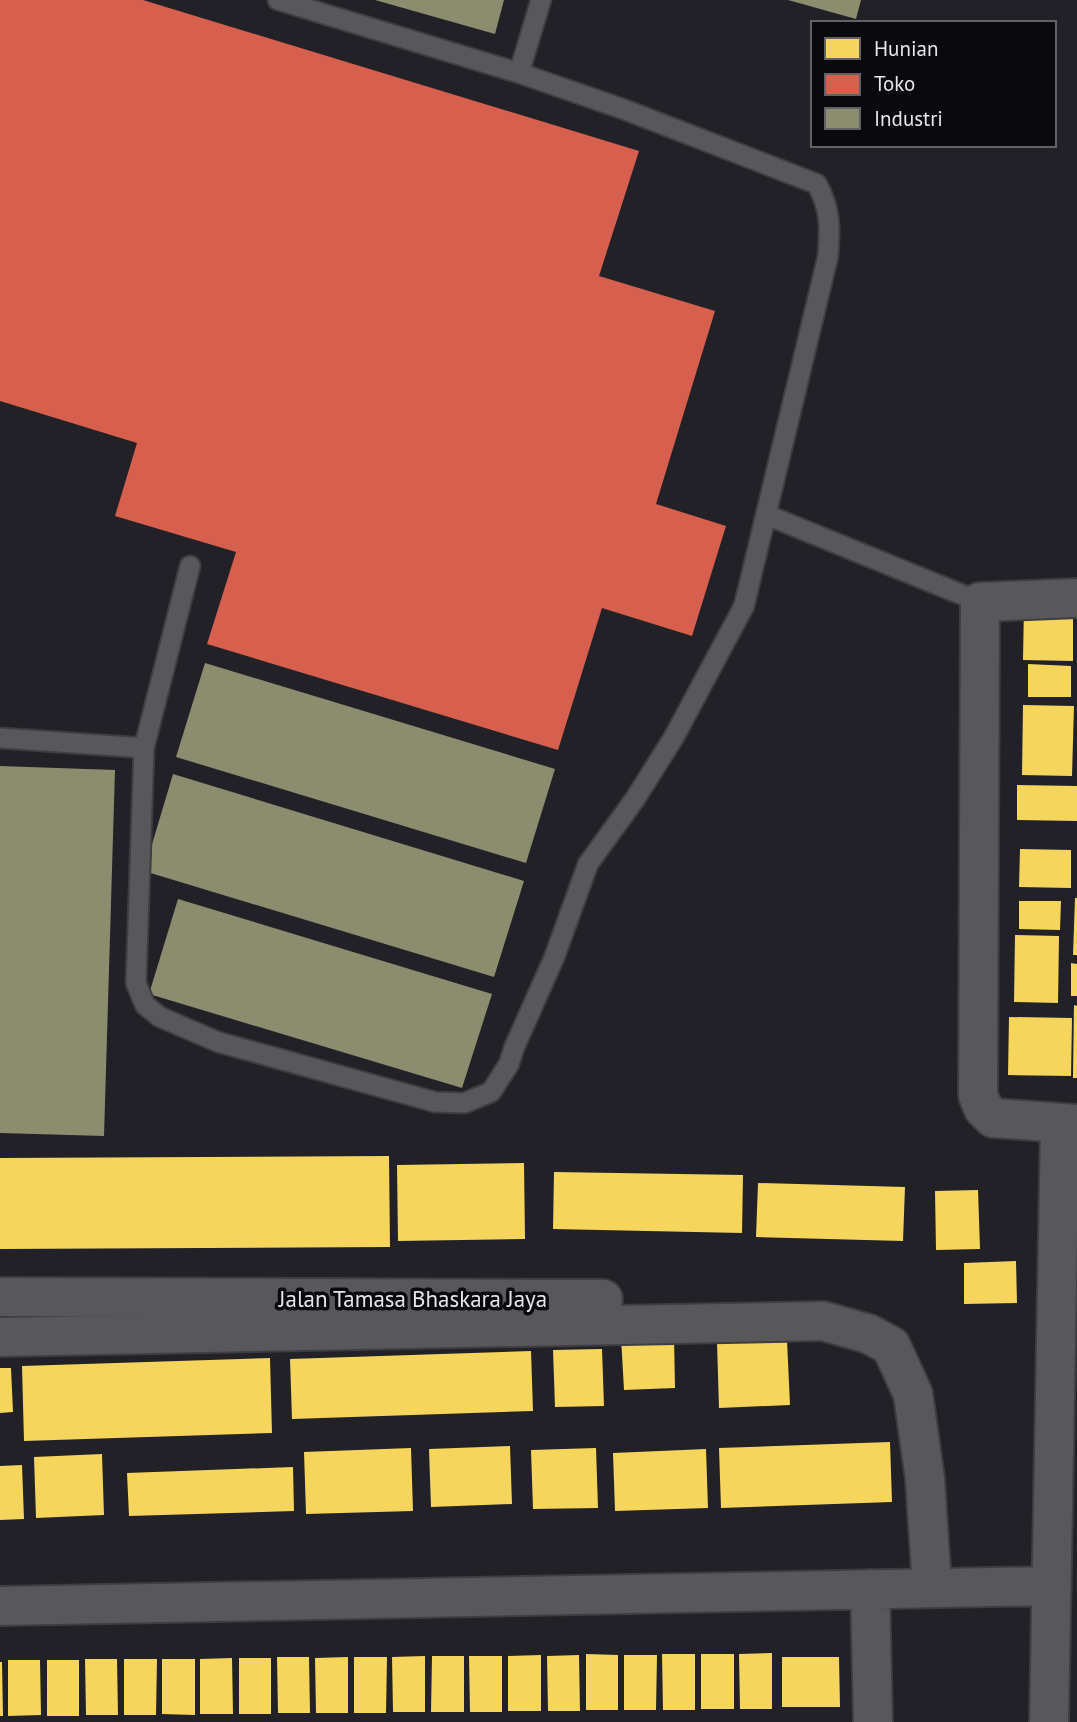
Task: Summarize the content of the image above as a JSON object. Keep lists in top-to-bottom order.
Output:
{
  "streets": {
    "street": ["Jalan Tamasa Bhaskara Jaya"]
  },
  "legend": ["Hunian", "Toko", "Industri"]
}
